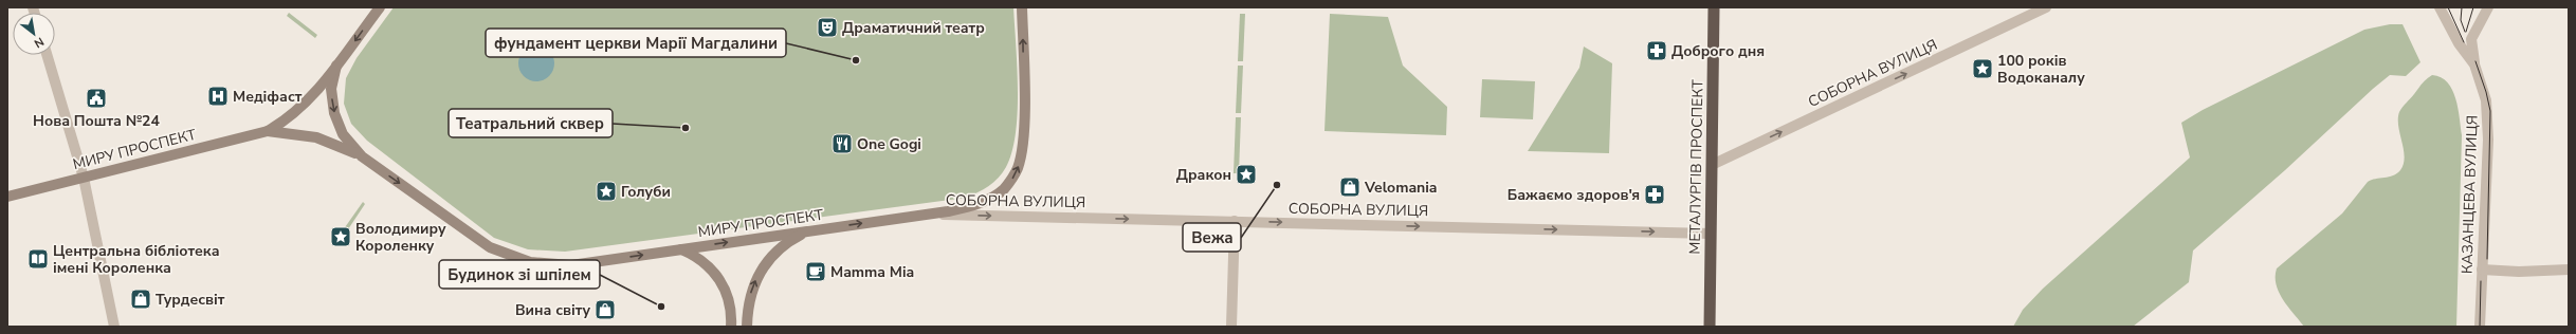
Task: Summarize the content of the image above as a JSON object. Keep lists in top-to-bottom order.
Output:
{
  "streets": {
    "highway": ["МЕТАЛУРГІВ ПРОСПЕКТ"],
    "main road": ["МИРУ ПРОСПЕКТ"],
    "street": ["СОБОРНА ВУЛИЦЯ", "КАЗАНЦЕВА ВУЛИЦЯ"]
  },
  "crossings": [
    ["СОБОРНА ВУЛИЦЯ", "МИРУ ПРОСПЕКТ"],
    ["СОБОРНА ВУЛИЦЯ", "МЕТАЛУРГІВ ПРОСПЕКТ"]
  ],
  "one_way": ["СОБОРНА ВУЛИЦЯ"],
  "places": {
    "theatre": ["Драматичний театр"],
    "pharmacy": ["Доброго дня", "Бажаємо здоров'я"],
    "other": [
      "фундамент церкви Марії Магдалини",
      "Театральний сквер",
      "Вежа",
      "Будинок зі шпілем"
    ],
    "place": [
      "100 років Водоканалу",
      "Дракон",
      "Голуби",
      "Володимиру Короленку"
    ],
    "hospital": ["Медіфаст"],
    "public building": ["Нова Пошта №24"],
    "restaurant": ["One Gogi"],
    "shop": ["Velomania", "Турдесвіт", "Вина світу"],
    "library": ["Центральна бібліотека імені Короленка"],
    "cafe": ["Mamma Mia"]
  },
  "north": "bottom right"
}
